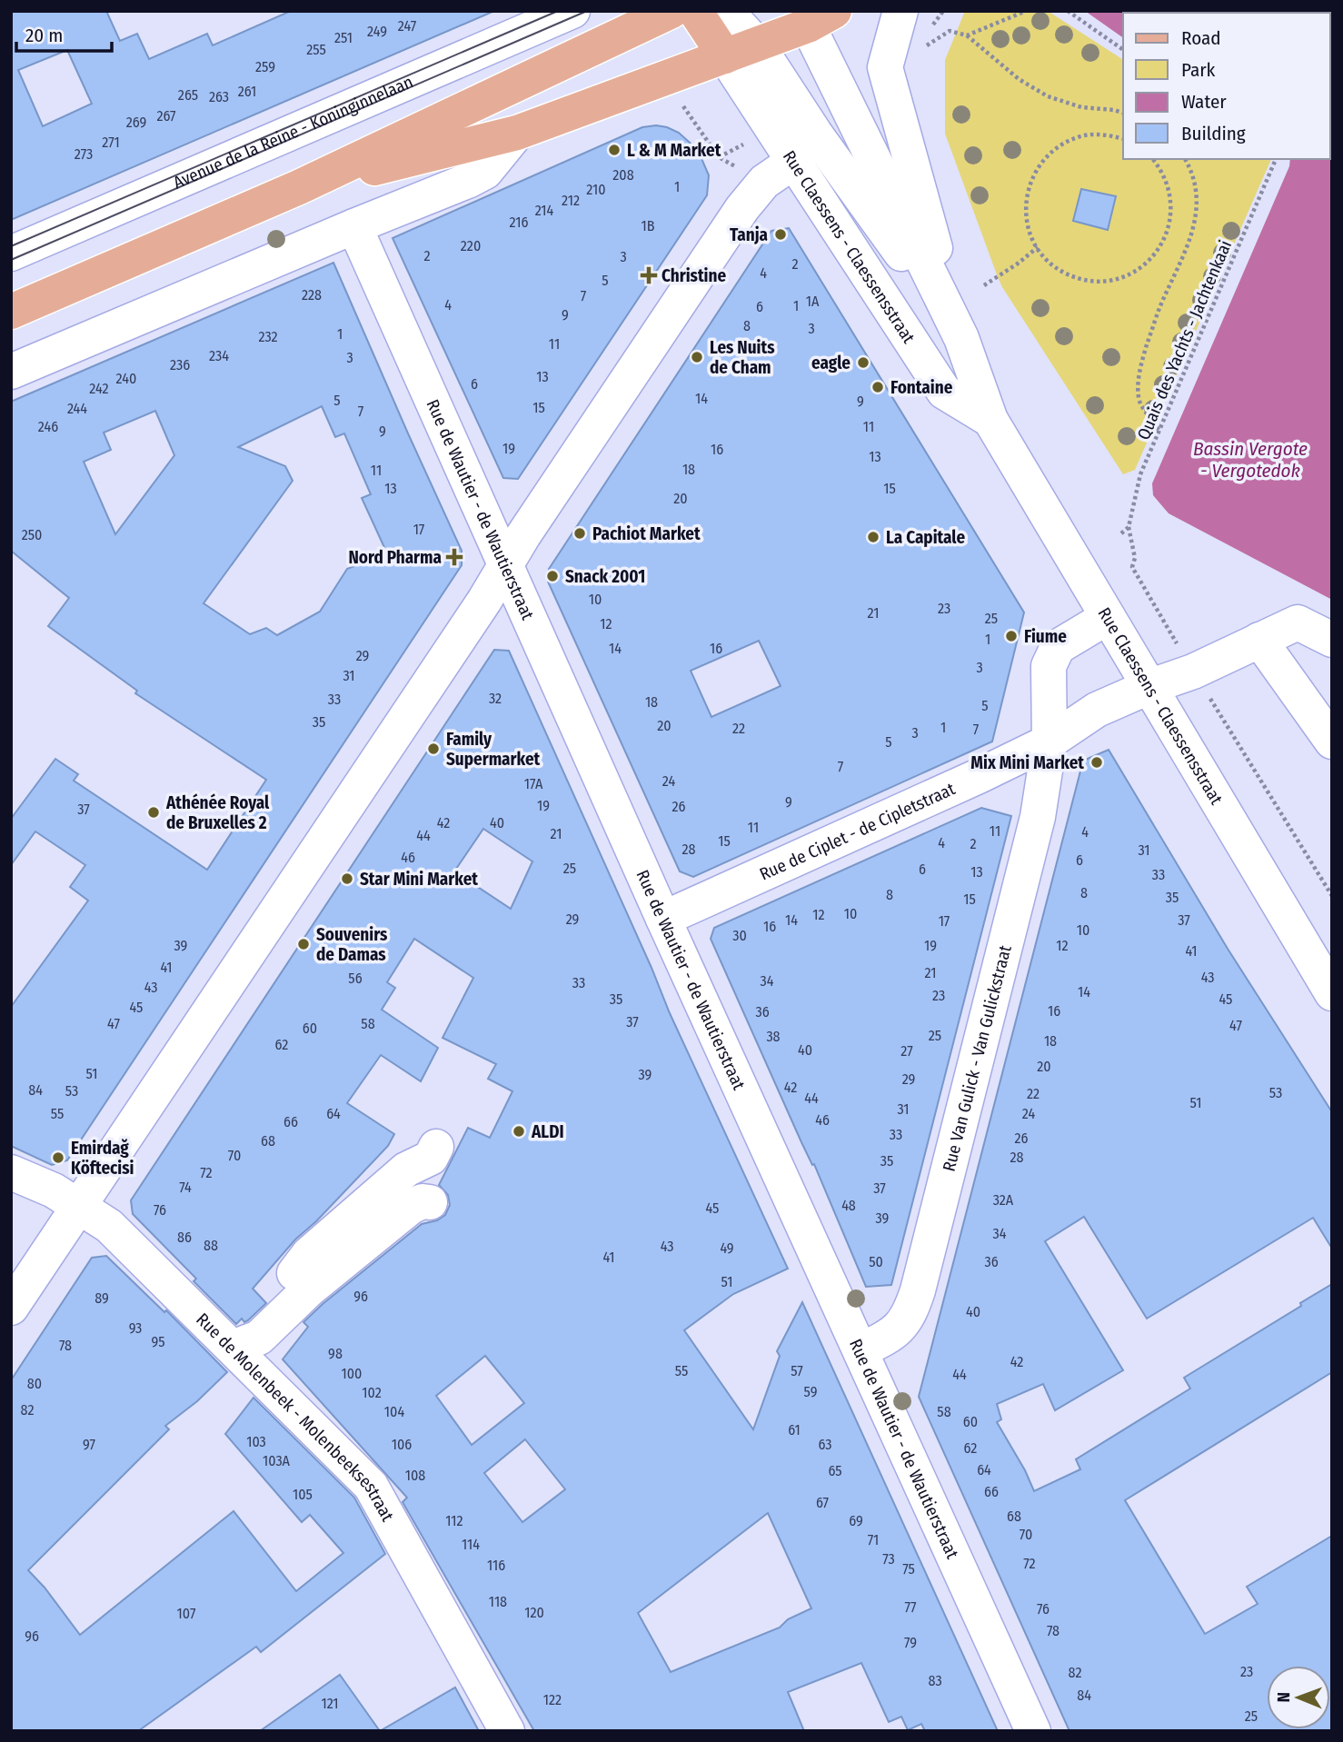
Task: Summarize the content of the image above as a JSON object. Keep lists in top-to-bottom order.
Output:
{
  "streets": {
    "street": [
      "Avenue de la Reine - Koninginnelaan",
      "Rue Claessens - Claessensstraat",
      "Rue de Wautier - de Wautierstraat",
      "Rue de Ciplet - de Cipletstraat",
      "Rue Van Gulick - Van Gulickstraat",
      "Rue de Molenbeek - Molenbeeksestraat"
    ],
    "path": ["Quais des Yachts - Jachtenkaai"]
  },
  "crossings": [
    ["Rue Claessens - Claessensstraat", "Rue Van Gulick - Van Gulickstraat"],
    ["Rue de Wautier - de Wautierstraat", "Rue de Ciplet - de Cipletstraat"],
    ["Rue de Wautier - de Wautierstraat", "Rue Van Gulick - Van Gulickstraat"],
    ["Rue de Ciplet - de Cipletstraat", "Rue Van Gulick - Van Gulickstraat"]
  ],
  "water": ["Bassin Vergote - Vergotedok"],
  "places": {
    "other": [
      "L & M Market",
      "Tanja",
      "Les Nuits de Cham",
      "eagle",
      "Fontaine",
      "Pachiot Market",
      "La Capitale",
      "Snack 2001",
      "Fiume",
      "Family Supermarket",
      "Mix Mini Market",
      "Athénée Royal de Bruxelles 2",
      "Star Mini Market",
      "Souvenirs de Damas",
      "ALDI",
      "Emirdağ Köftecisi"
    ],
    "health": ["Christine", "Nord Pharma"]
  },
  "house_numbers": [
    "247",
    "249",
    "251",
    "255",
    "259",
    "261",
    "265",
    "263",
    "267",
    "269",
    "271",
    "273",
    "208",
    "1",
    "210",
    "212",
    "214",
    "216",
    "1B",
    "220",
    "2",
    "3",
    "2",
    "4",
    "5",
    "228",
    "7",
    "1A",
    "4",
    "1",
    "6",
    "9",
    "8",
    "3",
    "1",
    "232",
    "11",
    "234",
    "3",
    "236",
    "13",
    "240",
    "6",
    "242",
    "14",
    "5",
    "9",
    "15",
    "244",
    "7",
    "246",
    "11",
    "9",
    "19",
    "16",
    "13",
    "18",
    "11",
    "13",
    "15",
    "20",
    "17",
    "250",
    "10",
    "23",
    "21",
    "25",
    "12",
    "1",
    "14",
    "16",
    "29",
    "3",
    "31",
    "32",
    "33",
    "18",
    "5",
    "35",
    "20",
    "1",
    "22",
    "7",
    "3",
    "5",
    "7",
    "24",
    "17A",
    "9",
    "19",
    "26",
    "37",
    "42",
    "40",
    "11",
    "11",
    "4",
    "21",
    "44",
    "15",
    "4",
    "2",
    "28",
    "31",
    "46",
    "6",
    "25",
    "6",
    "13",
    "33",
    "8",
    "8",
    "35",
    "15",
    "10",
    "12",
    "29",
    "14",
    "37",
    "17",
    "16",
    "10",
    "30",
    "39",
    "19",
    "12",
    "41",
    "41",
    "21",
    "43",
    "56",
    "34",
    "33",
    "43",
    "14",
    "23",
    "35",
    "45",
    "45",
    "16",
    "36",
    "37",
    "47",
    "58",
    "47",
    "60",
    "25",
    "38",
    "18",
    "62",
    "40",
    "27",
    "20",
    "51",
    "39",
    "29",
    "42",
    "84",
    "53",
    "53",
    "22",
    "44",
    "51",
    "31",
    "55",
    "64",
    "24",
    "46",
    "66",
    "33",
    "26",
    "68",
    "70",
    "28",
    "35",
    "72",
    "74",
    "37",
    "32A",
    "48",
    "45",
    "76",
    "39",
    "34",
    "86",
    "88",
    "43",
    "49",
    "41",
    "50",
    "36",
    "51",
    "96",
    "89",
    "40",
    "93",
    "95",
    "78",
    "98",
    "42",
    "55",
    "57",
    "100",
    "44",
    "80",
    "59",
    "102",
    "82",
    "104",
    "58",
    "60",
    "61",
    "103",
    "97",
    "106",
    "63",
    "62",
    "103A",
    "64",
    "65",
    "108",
    "66",
    "105",
    "67",
    "68",
    "112",
    "69",
    "70",
    "71",
    "114",
    "73",
    "72",
    "116",
    "75",
    "118",
    "77",
    "76",
    "120",
    "107",
    "78",
    "96",
    "79",
    "23",
    "82",
    "83",
    "84",
    "122",
    "121",
    "25"
  ],
  "legend": [
    "Road",
    "Park",
    "Water",
    "Building"
  ],
  "scale_bar": "20 m",
  "north": "left"
}
